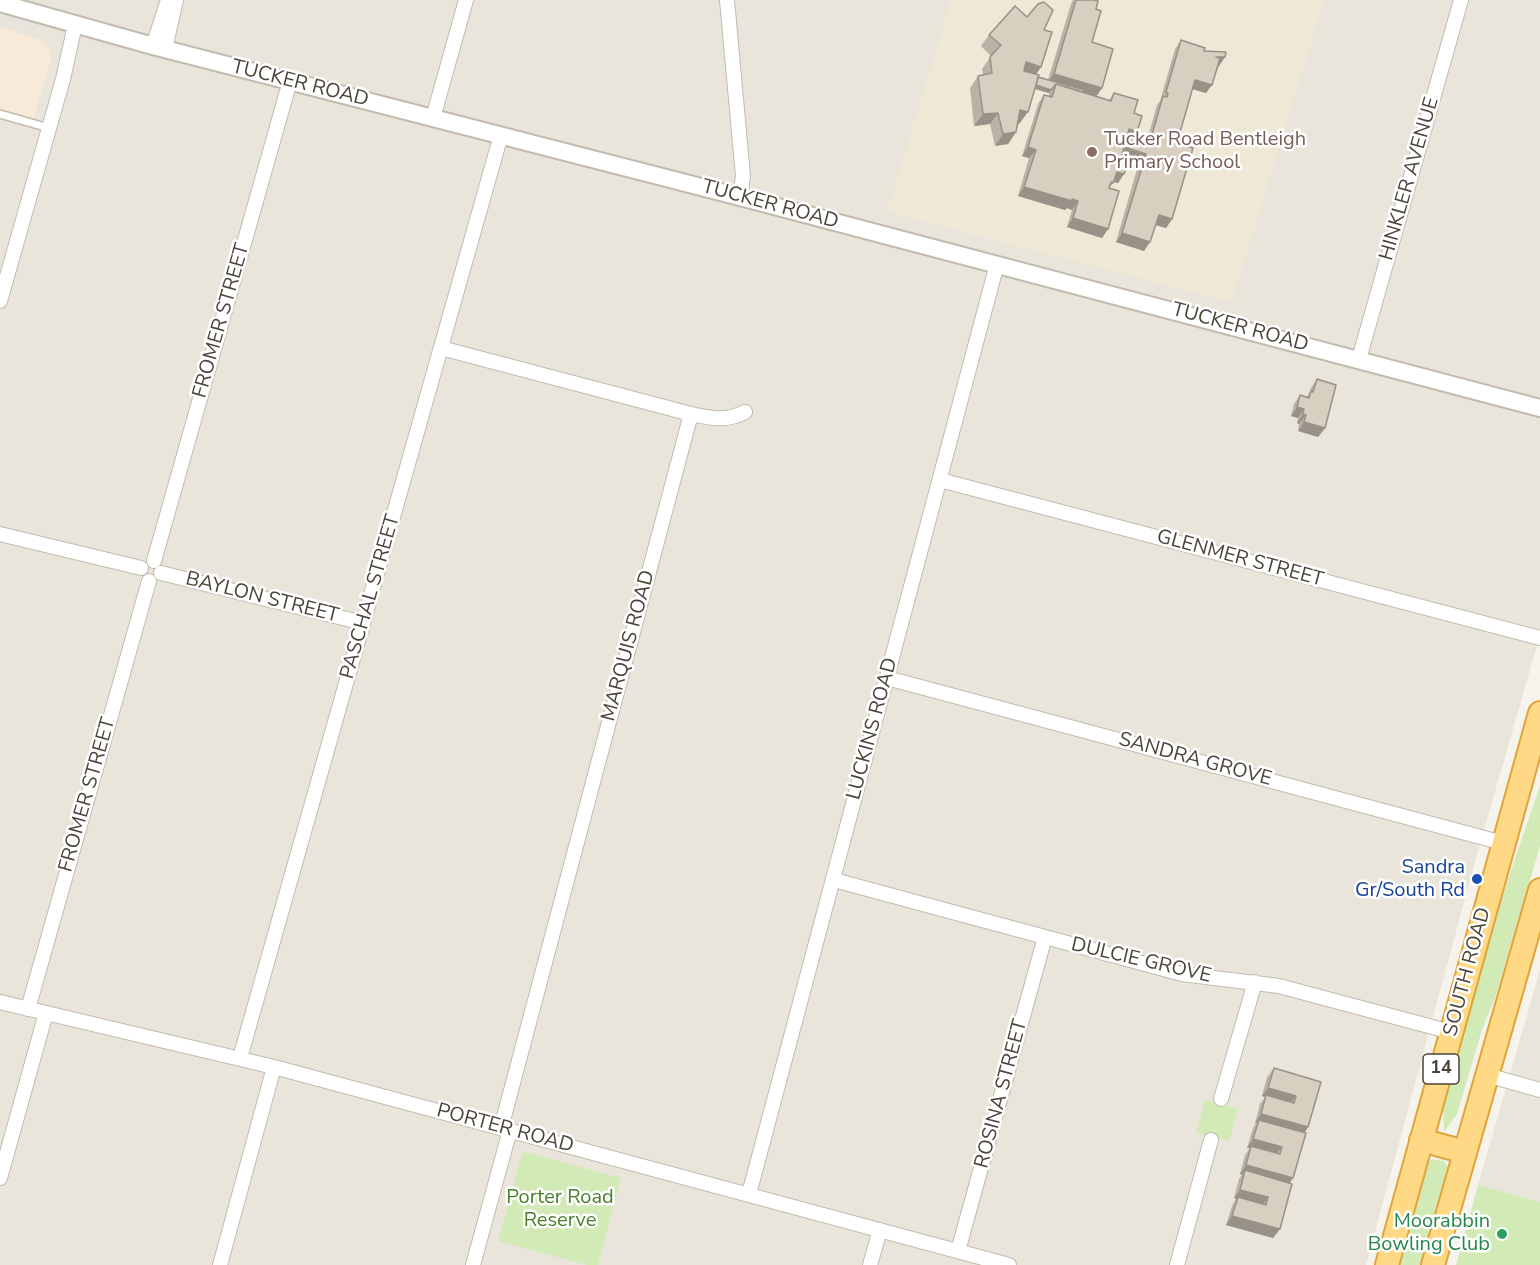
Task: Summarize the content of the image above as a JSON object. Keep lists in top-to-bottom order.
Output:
{
  "streets": {
    "highway": ["SOUTH ROAD", "14"],
    "street": [
      "TUCKER ROAD",
      "HINKLER AVENUE",
      "FROMER STREET",
      "GLENMER STREET",
      "PASCHAL STREET",
      "BAYLON STREET",
      "MARQUIS ROAD",
      "LUCKINS ROAD",
      "SANDRA GROVE",
      "DULCIE GROVE",
      "ROSINA STREET",
      "PORTER ROAD"
    ]
  },
  "crossings": [
    ["TUCKER ROAD", "HINKLER AVENUE"],
    ["TUCKER ROAD", "FROMER STREET"],
    ["TUCKER ROAD", "PASCHAL STREET"],
    ["TUCKER ROAD", "LUCKINS ROAD"],
    ["FROMER STREET", "BAYLON STREET"],
    ["FROMER STREET", "PORTER ROAD"],
    ["GLENMER STREET", "LUCKINS ROAD"],
    ["PASCHAL STREET", "BAYLON STREET"],
    ["PASCHAL STREET", "PORTER ROAD"],
    ["MARQUIS ROAD", "PORTER ROAD"],
    ["LUCKINS ROAD", "SANDRA GROVE"],
    ["LUCKINS ROAD", "DULCIE GROVE"],
    ["LUCKINS ROAD", "PORTER ROAD"],
    ["SANDRA GROVE", "SOUTH ROAD"],
    ["DULCIE GROVE", "SOUTH ROAD"],
    ["DULCIE GROVE", "ROSINA STREET"],
    ["ROSINA STREET", "PORTER ROAD"]
  ],
  "parks": ["Porter Road Reserve"],
  "places": ["Tucker Road Bentleigh Primary School", "Sandra Gr/South Rd", "Moorabbin Bowling Club"]
}
